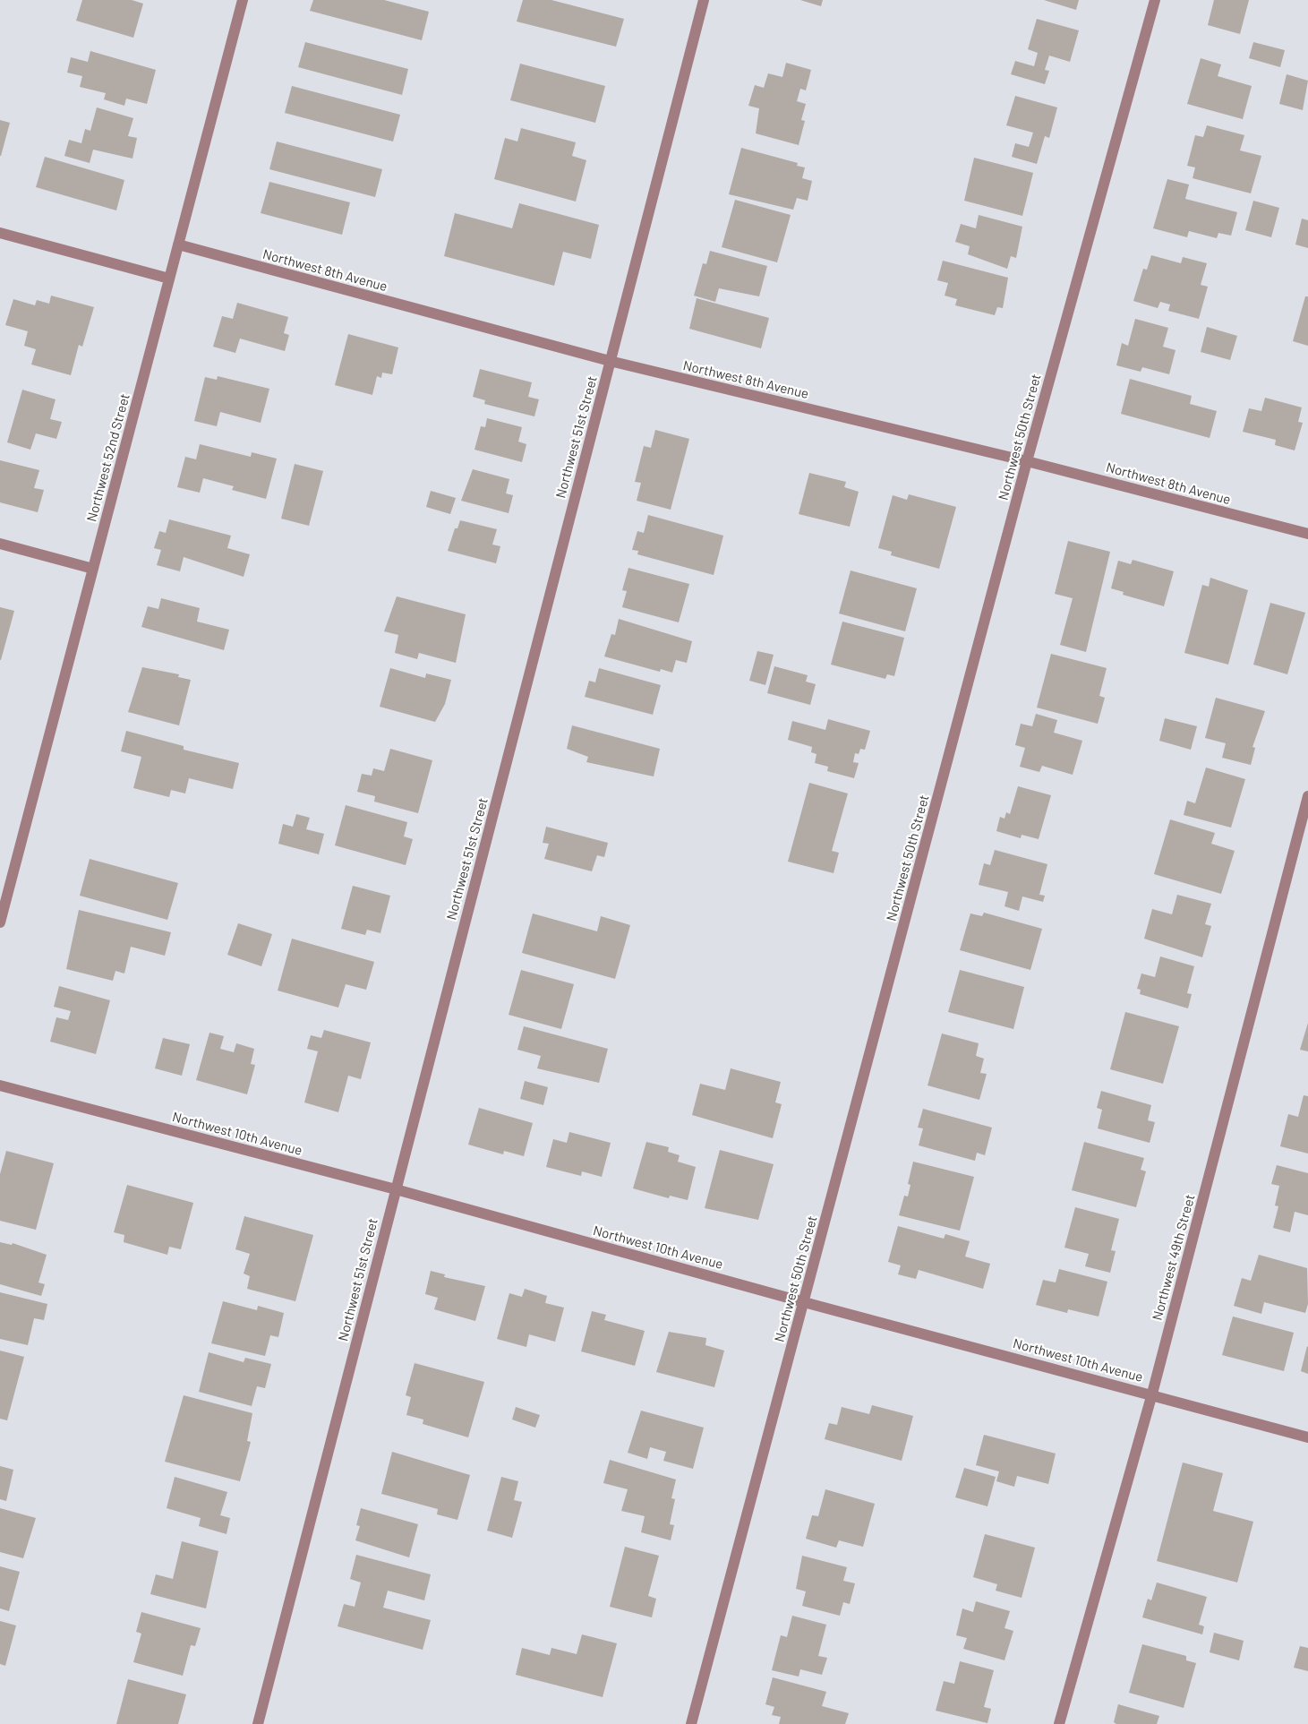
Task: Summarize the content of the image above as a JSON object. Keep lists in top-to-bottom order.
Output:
{
  "streets": {
    "street": [
      "Northwest 8th Avenue",
      "Northwest 51st Street",
      "Northwest 50th Street",
      "Northwest 52nd Street",
      "Northwest 10th Avenue",
      "Northwest 49th Street"
    ]
  },
  "crossings": [
    ["Northwest 8th Avenue", "Northwest 51st Street"],
    ["Northwest 8th Avenue", "Northwest 50th Street"],
    ["Northwest 8th Avenue", "Northwest 52nd Street"],
    ["Northwest 51st Street", "Northwest 10th Avenue"],
    ["Northwest 50th Street", "Northwest 10th Avenue"],
    ["Northwest 10th Avenue", "Northwest 49th Street"]
  ]
}
